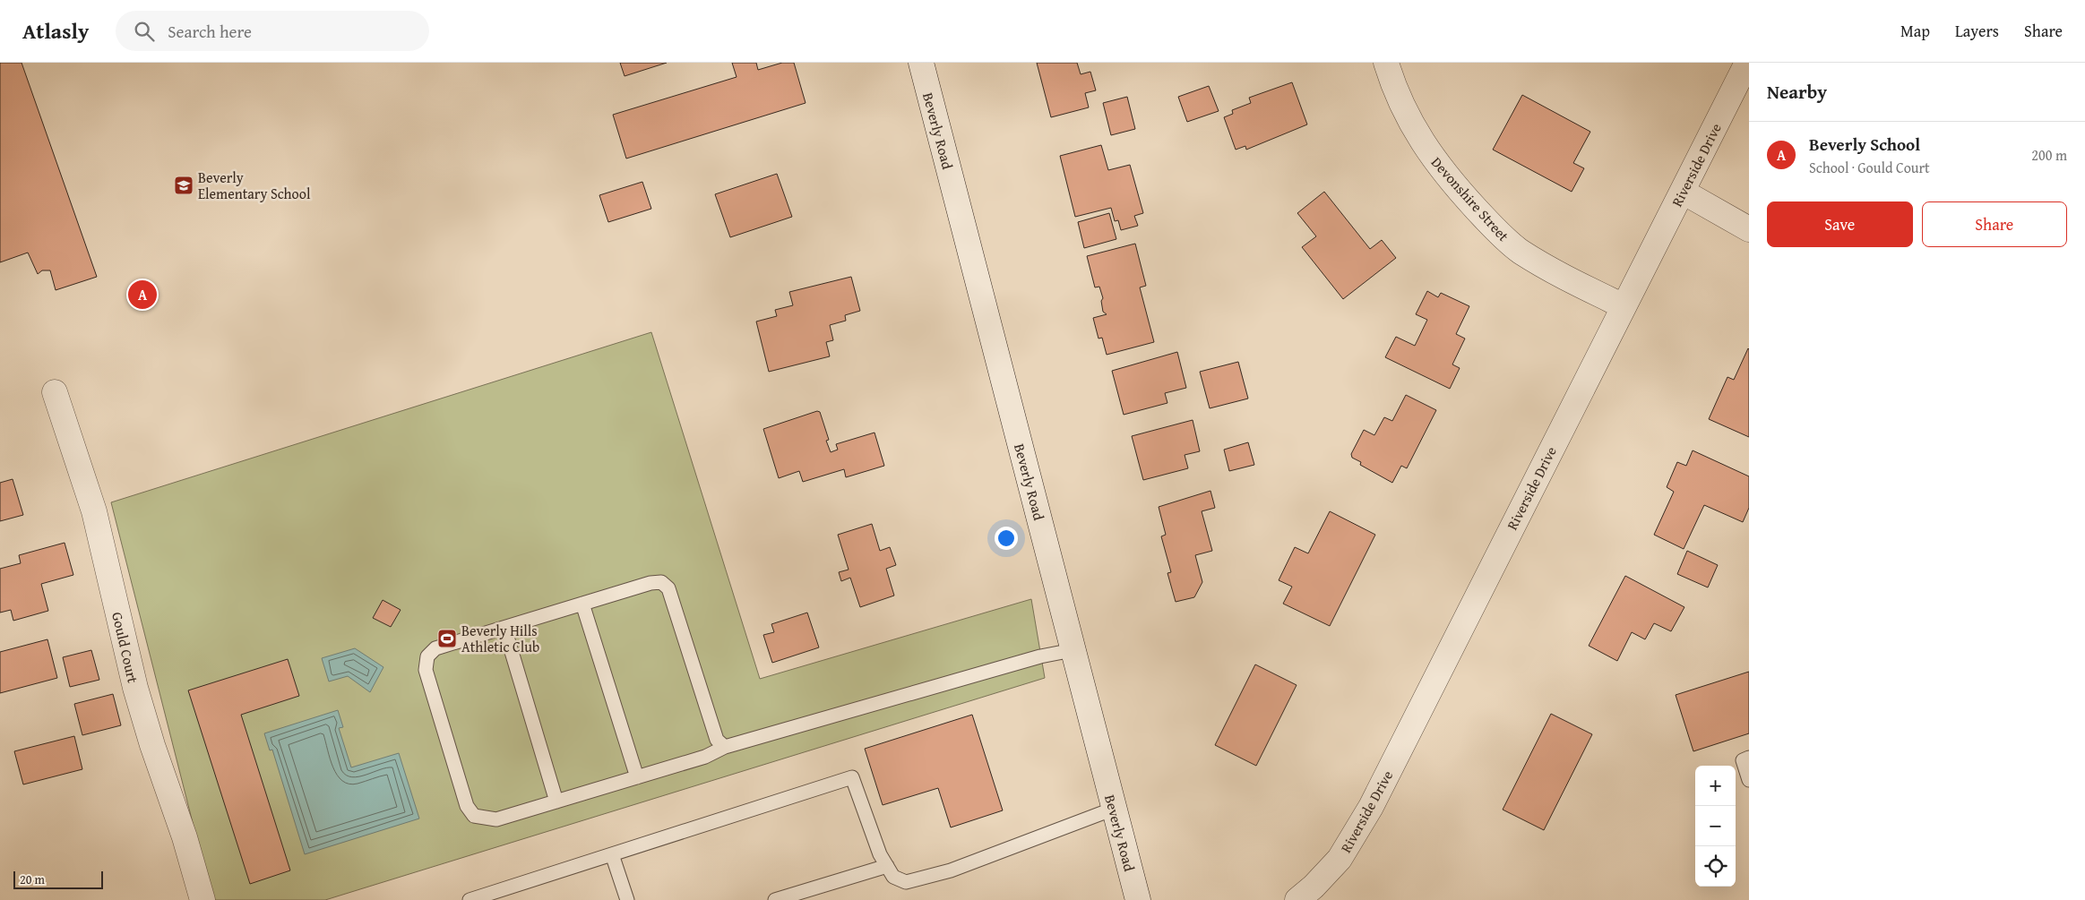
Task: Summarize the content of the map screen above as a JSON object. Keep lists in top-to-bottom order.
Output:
{
  "streets": {
    "street": [
      "Beverly Road",
      "Riverside Drive",
      "Devonshire Street",
      "Gould Court"
    ]
  },
  "crossings": [
    ["Riverside Drive", "Devonshire Street"]
  ],
  "places": {
    "school or university": ["Beverly Elementary School"],
    "sports": ["Beverly Hills Athletic Club"]
  },
  "scale_bar": "20 m",
  "page": {
    "header": "Atlasly",
    "search": "Search here",
    "nav": ["Map", "Layers", "Share"],
    "heading": "Nearby",
    "list": [
      {
        "mark": "A",
        "name": "Beverly School",
        "note": "School · Gould Court",
        "value": "200 m"
      }
    ],
    "buttons": ["Save", "Share"],
    "pins": "A",
    "map_buttons": ["+", "−"],
    "scale": "20 m"
  }
}
